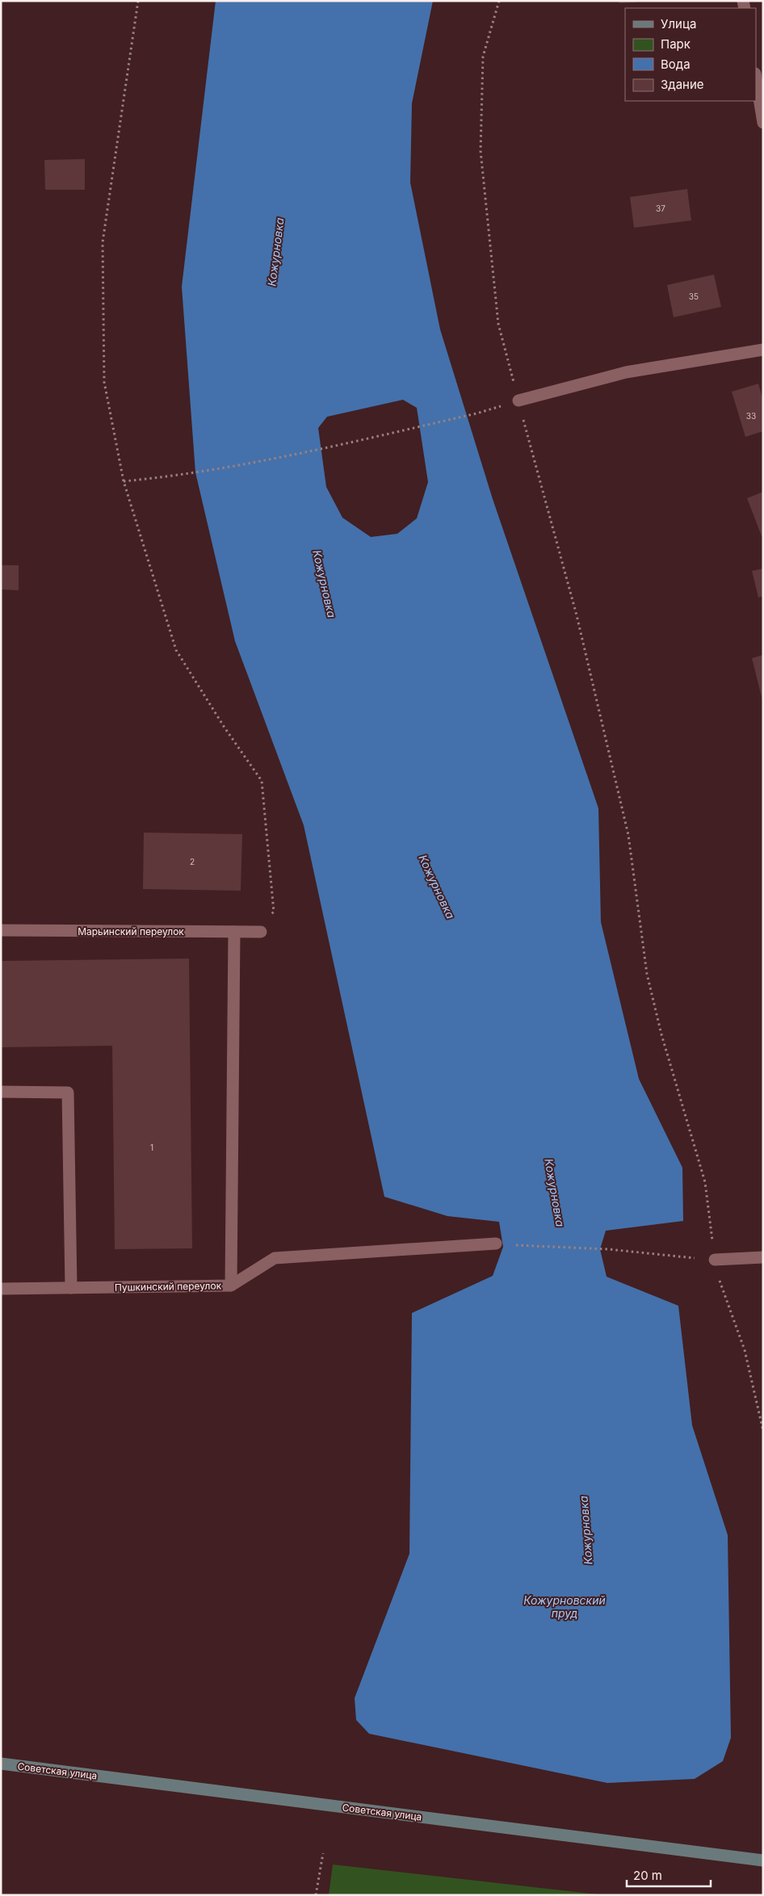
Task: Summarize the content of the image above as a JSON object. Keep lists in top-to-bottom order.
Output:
{
  "streets": {
    "main road": ["Советская улица"],
    "street": ["Марьинский переулок", "Пушкинский переулок"]
  },
  "water": ["Кожурновка", "Кожурновский пруд"],
  "house_numbers": [
    "37",
    "35",
    "33",
    "2",
    "1"
  ],
  "legend": [
    "Улица",
    "Парк",
    "Вода",
    "Здание"
  ],
  "scale_bar": "20 m"
}
